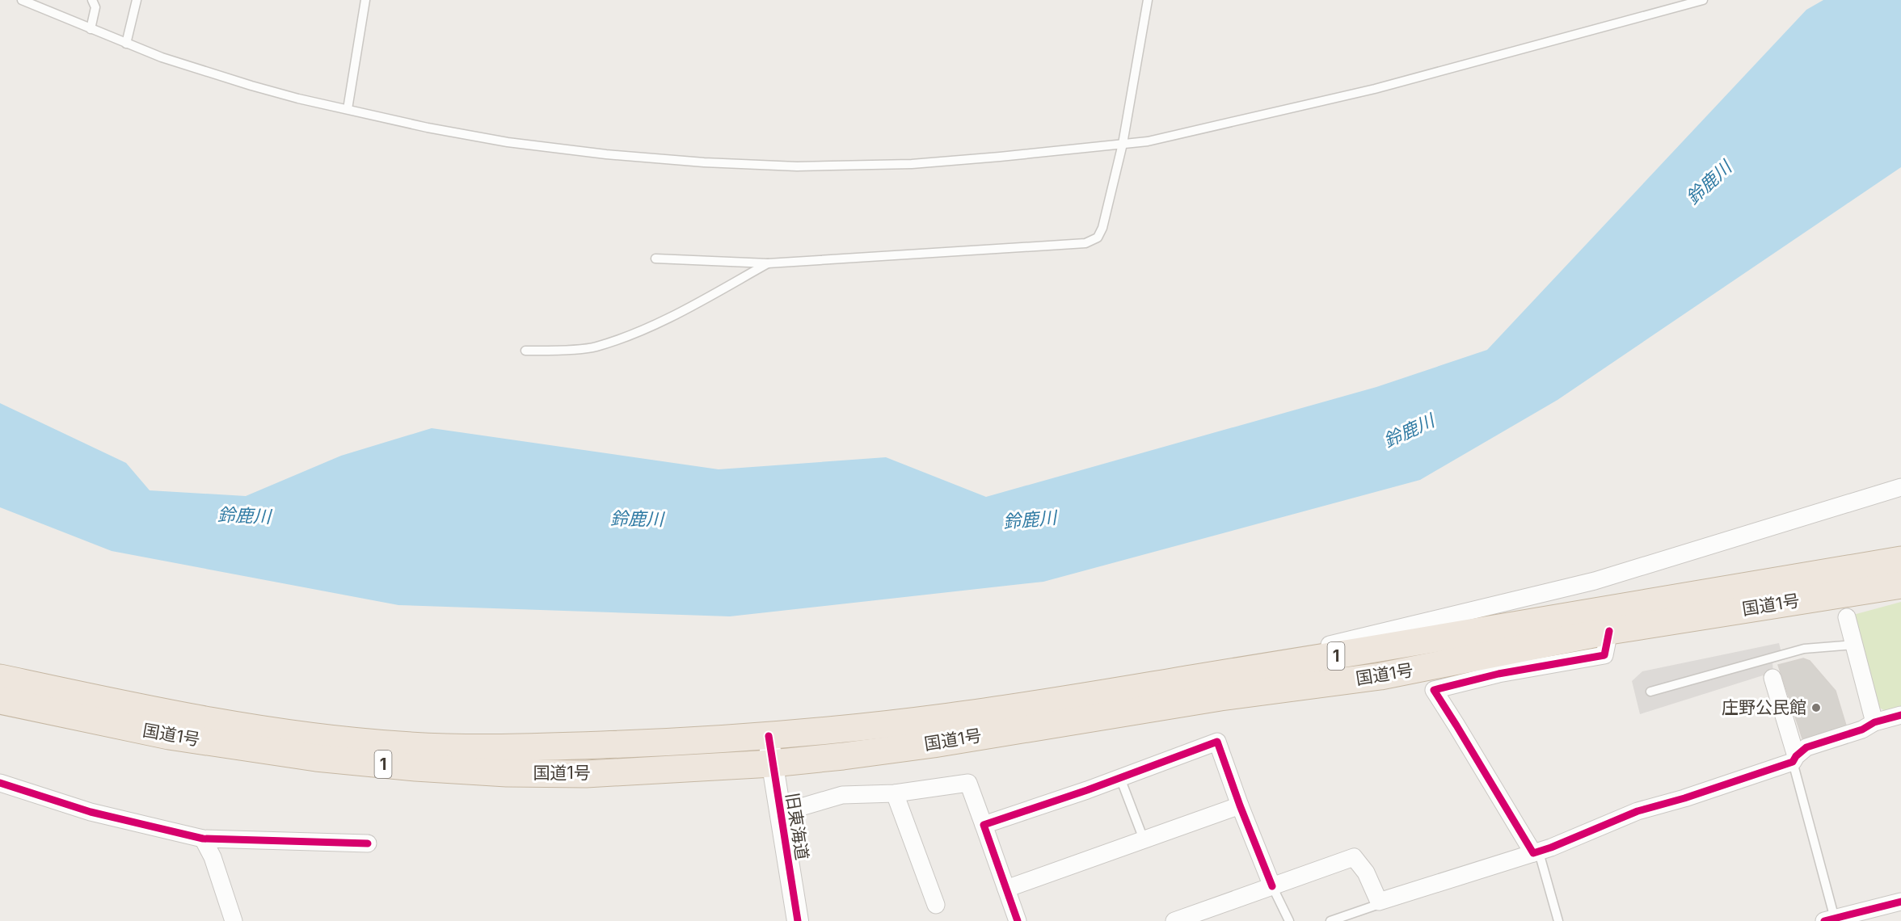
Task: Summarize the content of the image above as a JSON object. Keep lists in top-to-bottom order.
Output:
{
  "streets": {
    "highway": ["国道1号", "1"],
    "street": ["旧東海道"]
  },
  "crossings": [
    ["国道1号", "旧東海道"]
  ],
  "water": ["鈴鹿川"],
  "places": ["庄野公民館"]
}
